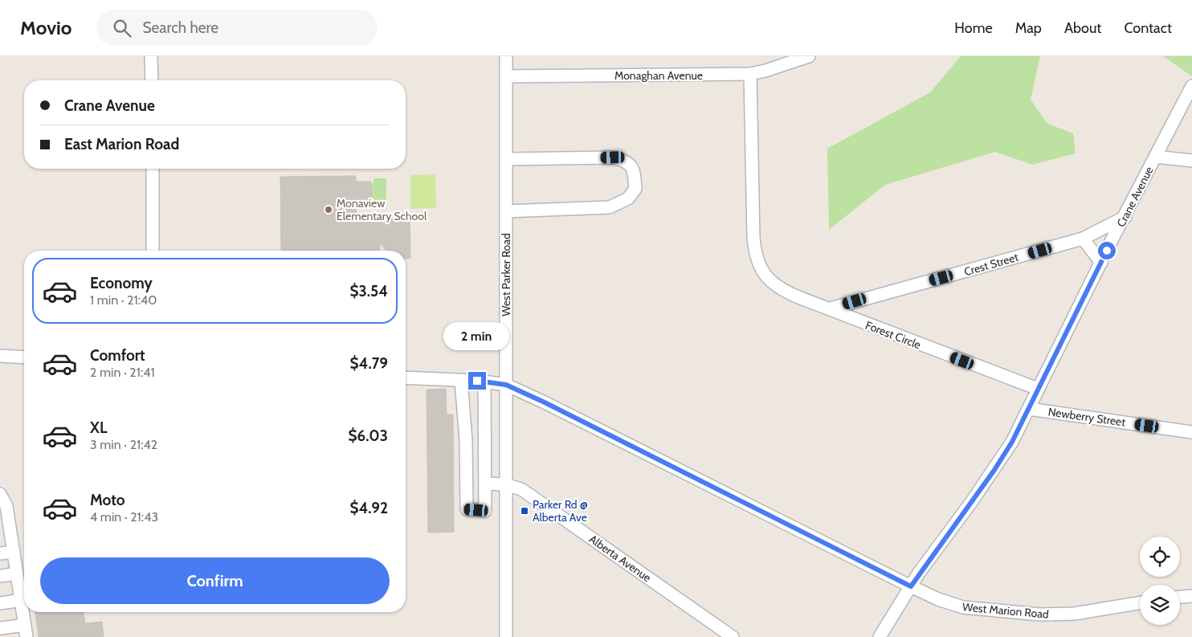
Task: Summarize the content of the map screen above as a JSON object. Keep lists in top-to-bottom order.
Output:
{
  "streets": {
    "street": [
      "Monaghan Avenue",
      "Crane Avenue",
      "Crest Street",
      "West Parker Road",
      "Forest Circle",
      "Newberry Street",
      "Alberta Avenue",
      "West Marion Road"
    ]
  },
  "crossings": [
    ["Monaghan Avenue", "West Parker Road"],
    ["Monaghan Avenue", "Forest Circle"],
    ["Crane Avenue", "Crest Street"],
    ["Crane Avenue", "Forest Circle"],
    ["Crane Avenue", "Newberry Street"],
    ["Crane Avenue", "West Marion Road"],
    ["Crest Street", "Forest Circle"],
    ["West Parker Road", "Alberta Avenue"],
    ["West Parker Road", "West Marion Road"]
  ],
  "places": {
    "other": ["Monaview Elementary School"],
    "transit": ["Parker Rd @ Alberta Ave"]
  },
  "page": {
    "header": "Movio",
    "search": "Search here",
    "nav": [
      "Home",
      "Map",
      "About",
      "Contact"
    ],
    "banner": ["Crane Avenue", "East Marion Road"],
    "list": [
      {
        "name": "Economy",
        "note": "1 min · 21:40",
        "value": "$3.54"
      },
      {
        "name": "Comfort",
        "note": "2 min · 21:41",
        "value": "$4.79"
      },
      {
        "name": "XL",
        "note": "3 min · 21:42",
        "value": "$6.03"
      },
      {
        "name": "Moto",
        "note": "4 min · 21:43",
        "value": "$4.92"
      }
    ],
    "bubble": "2 min",
    "buttons": "Confirm"
  }
}
